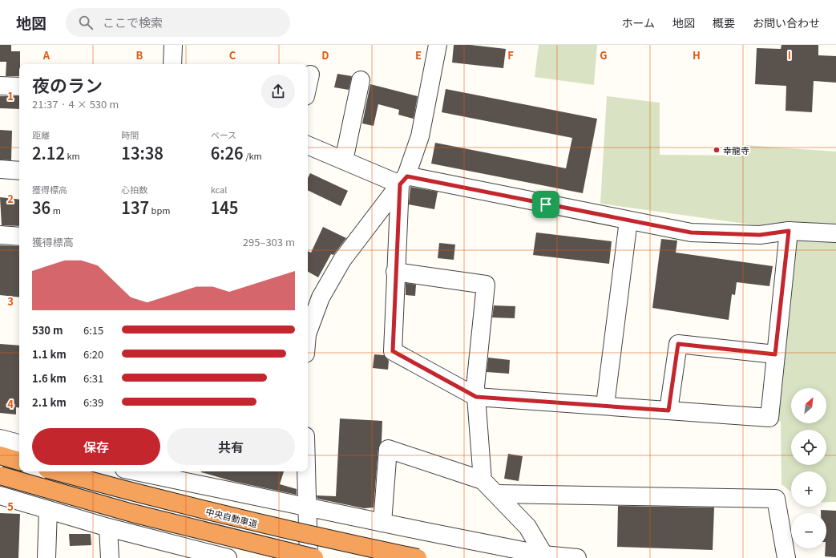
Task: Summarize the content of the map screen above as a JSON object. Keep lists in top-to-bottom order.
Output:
{
  "streets": {
    "highway": ["中央自動車道"]
  },
  "places": ["幸龍寺"],
  "north": "top right",
  "page": {
    "header": "地図",
    "search": "ここで検索",
    "nav": [
      "ホーム",
      "地図",
      "概要",
      "お問い合わせ"
    ],
    "heading": ["夜のラン", "21:37 · 4 × 530 m"],
    "stats": [
      ["距離", "2.12 km"],
      ["時間", "13:38"],
      ["ペース", "6:26 /km"],
      ["獲得標高", "36 m"],
      ["心拍数", "137 bpm"],
      ["kcal", "145"]
    ],
    "chart": ["獲得標高", "295–303 m"],
    "list": [
      {
        "name": "530 m",
        "note": "6:15"
      },
      {
        "name": "1.1 km",
        "note": "6:20"
      },
      {
        "name": "1.6 km",
        "note": "6:31"
      },
      {
        "name": "2.1 km",
        "note": "6:39"
      }
    ],
    "map_buttons": ["+", "−"],
    "buttons": ["保存", "共有"]
  },
  "grid": {
    "columns": [
      "A",
      "B",
      "C",
      "D",
      "E",
      "F",
      "G",
      "H",
      "I"
    ],
    "rows": [
      "1",
      "2",
      "3",
      "4",
      "5"
    ]
  }
}
